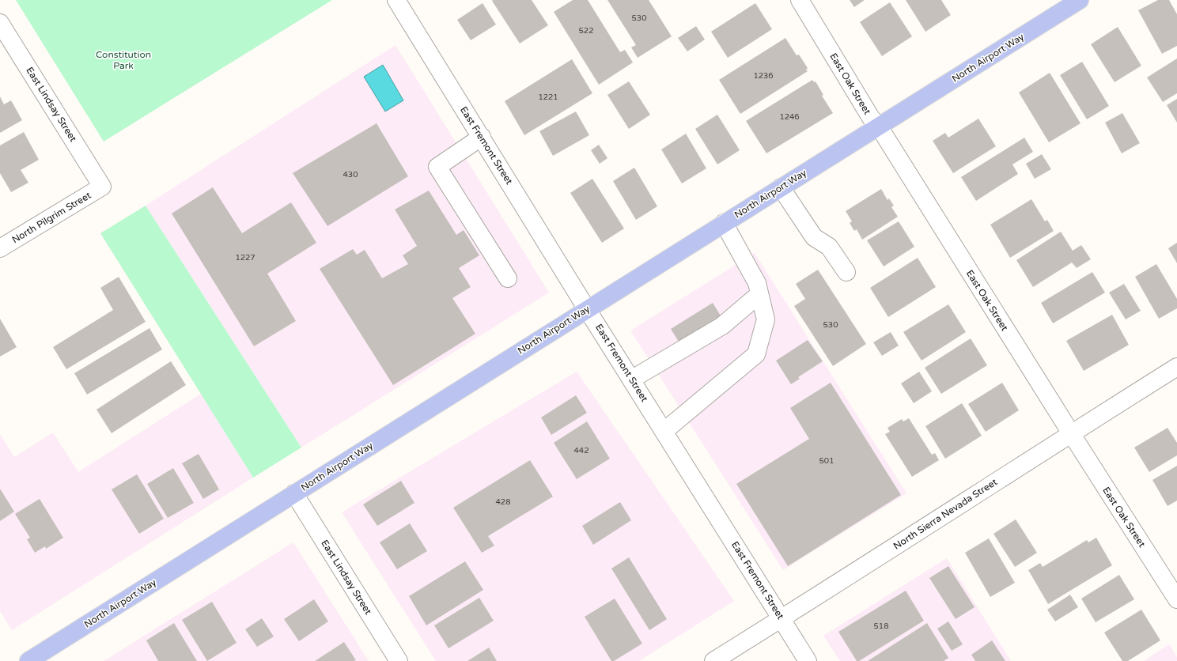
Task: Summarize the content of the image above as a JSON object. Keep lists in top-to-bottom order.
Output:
{
  "streets": {
    "main road": ["North Airport Way"],
    "street": [
      "East Oak Street",
      "East Lindsay Street",
      "East Fremont Street",
      "North Pilgrim Street",
      "North Sierra Nevada Street"
    ]
  },
  "crossings": [
    ["North Airport Way", "East Oak Street"],
    ["North Airport Way", "East Lindsay Street"],
    ["North Airport Way", "East Fremont Street"],
    ["East Oak Street", "North Sierra Nevada Street"],
    ["East Lindsay Street", "North Pilgrim Street"],
    ["East Fremont Street", "North Sierra Nevada Street"]
  ],
  "parks": ["Constitution Park"],
  "house_numbers": [
    "530",
    "522",
    "1236",
    "1221",
    "1246",
    "430",
    "1227",
    "530",
    "442",
    "501",
    "428",
    "518"
  ]
}
